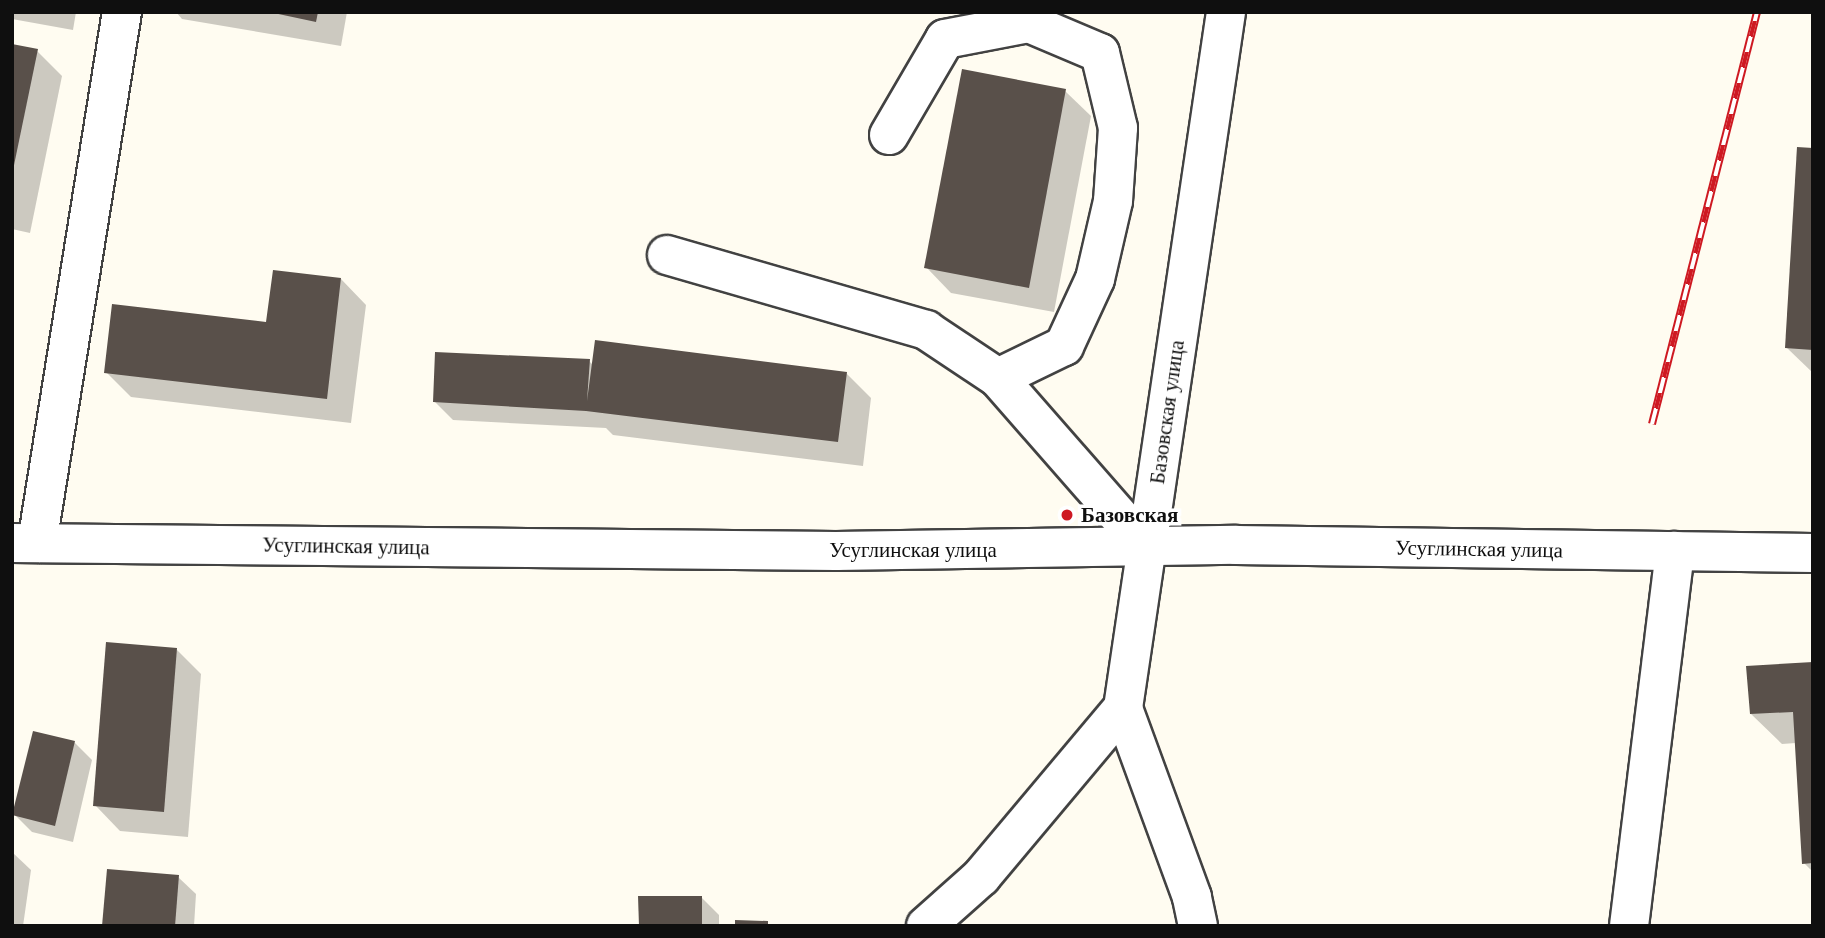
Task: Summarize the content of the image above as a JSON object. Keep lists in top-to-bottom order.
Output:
{
  "streets": {
    "street": ["Базовская улица", "Усуглинская улица"]
  },
  "crossings": [
    ["Базовская улица", "Усуглинская улица"]
  ],
  "places": ["Базовская"]
}
